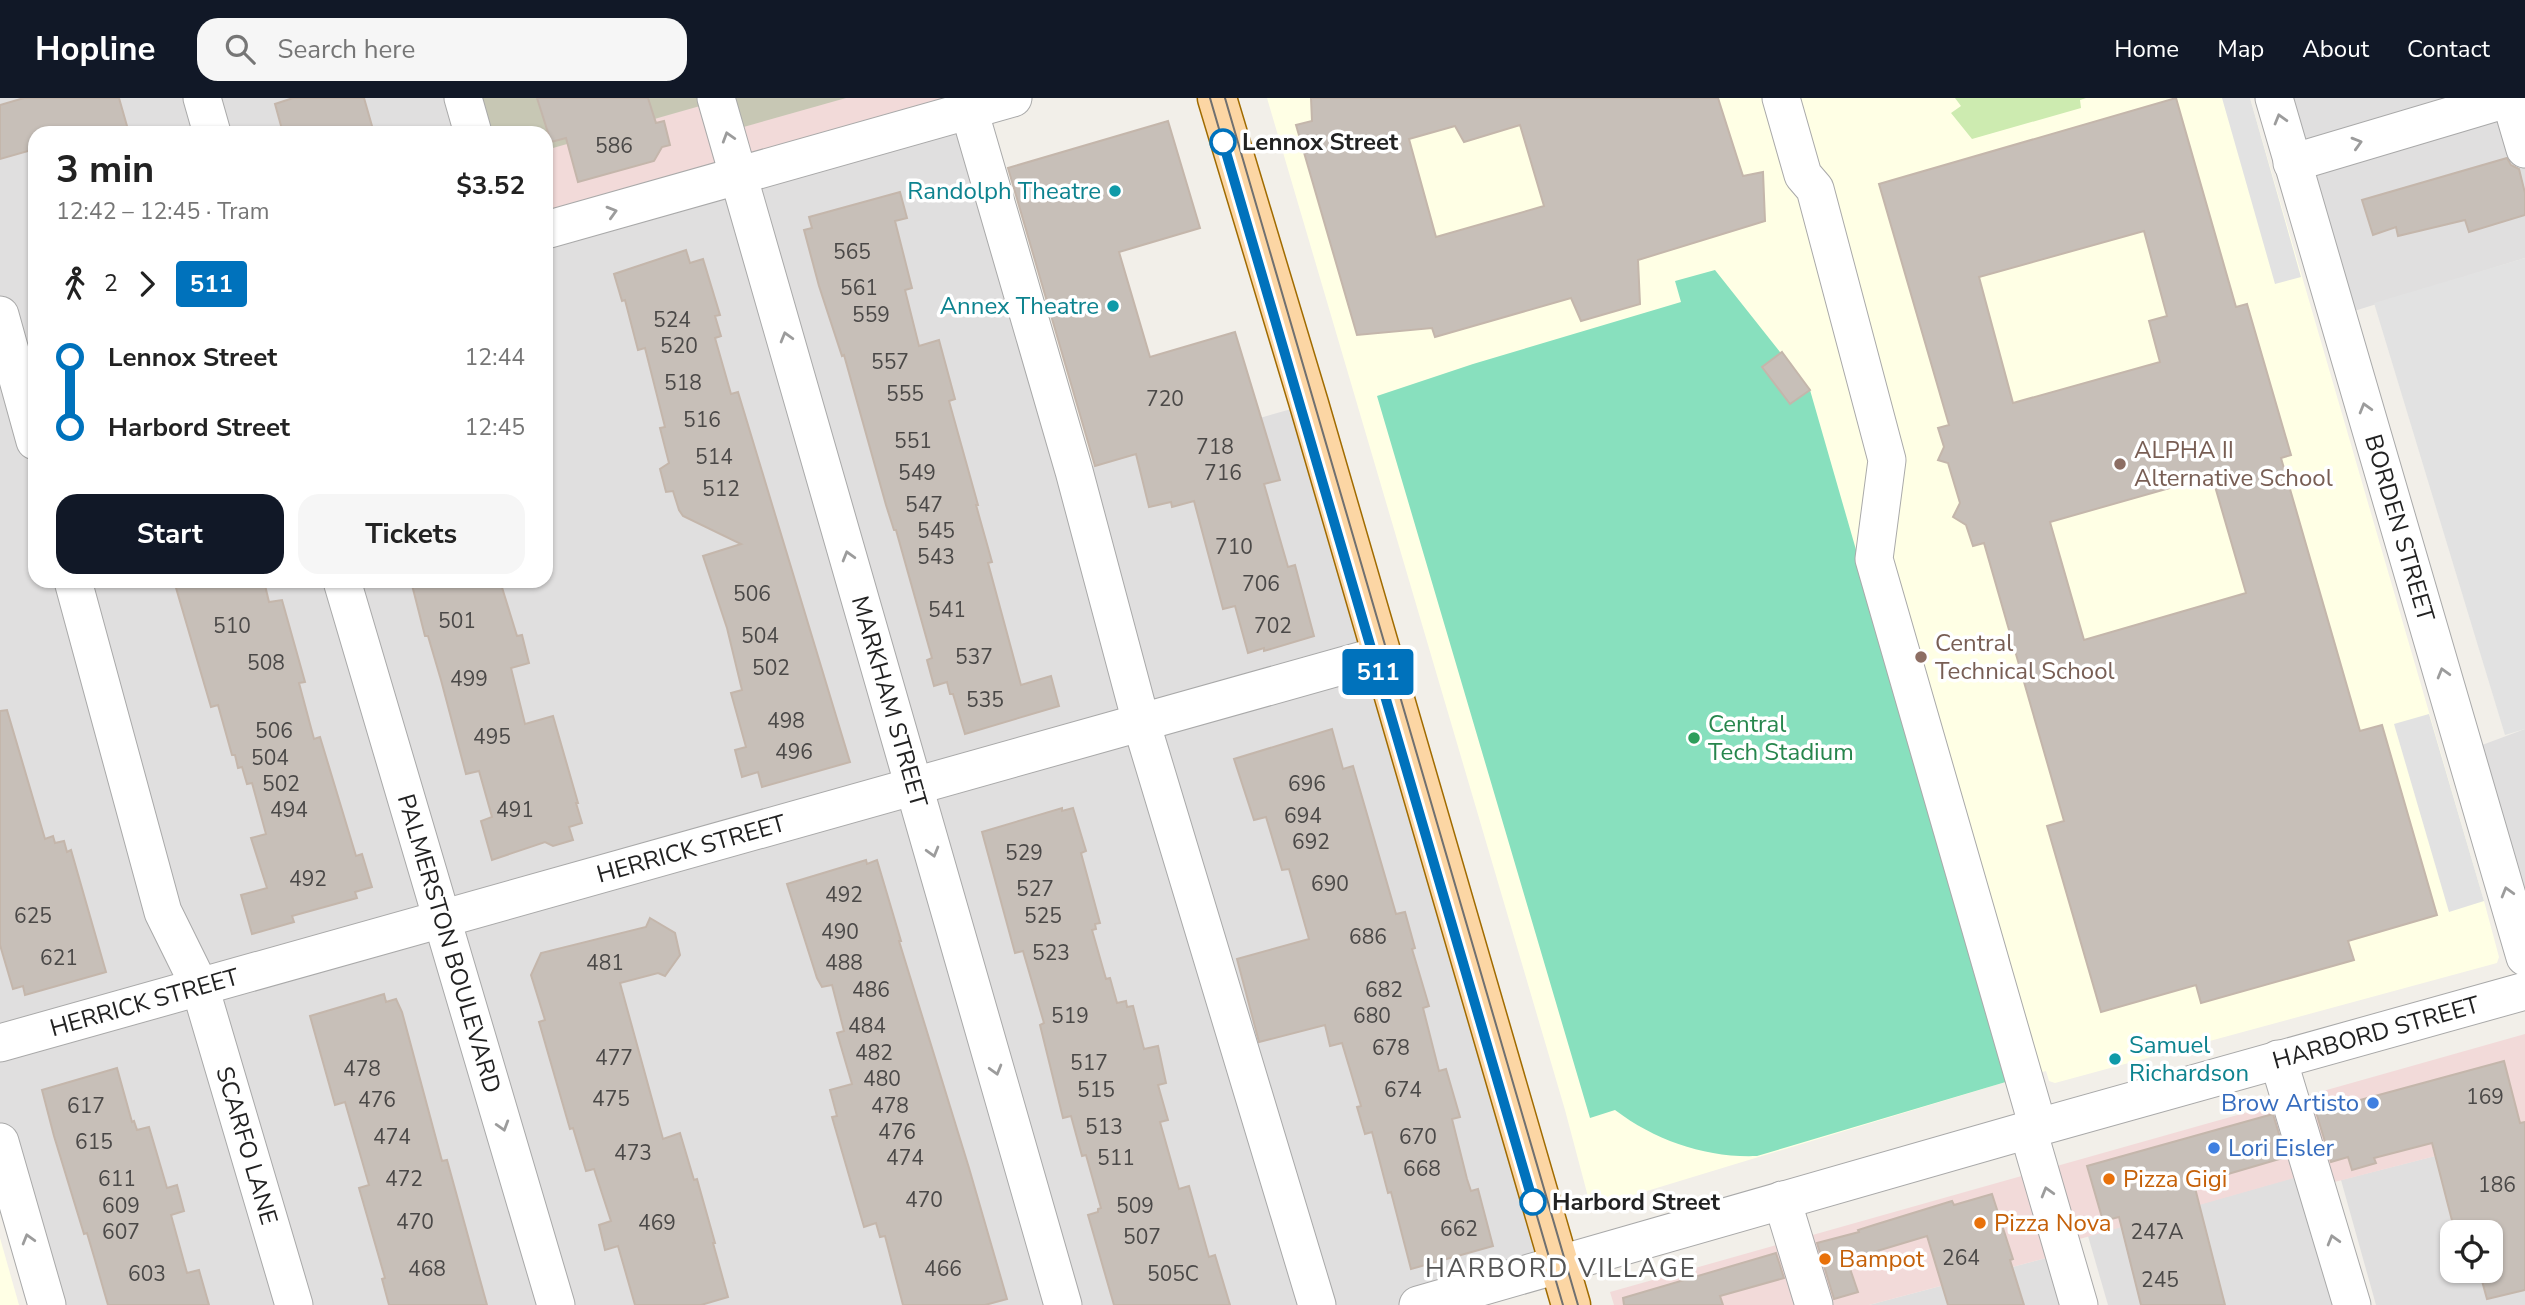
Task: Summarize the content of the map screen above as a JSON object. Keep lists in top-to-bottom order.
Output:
{
  "streets": {
    "street": [
      "BORDEN STREET",
      "MARKHAM STREET",
      "HERRICK STREET",
      "PALMERSTON BOULEVARD",
      "HARBORD STREET",
      "SCARFO LANE"
    ]
  },
  "crossings": [
    ["MARKHAM STREET", "HERRICK STREET"],
    ["HERRICK STREET", "PALMERSTON BOULEVARD"],
    ["HERRICK STREET", "SCARFO LANE"]
  ],
  "one_way": ["BORDEN STREET", "PALMERSTON BOULEVARD"],
  "districts": ["HARBORD VILLAGE"],
  "places": [
    "Lennox Street",
    "Randolph Theatre",
    "Annex Theatre",
    "ALPHA II Alternative School",
    "Central Technical School",
    "Central Tech Stadium",
    "Samuel Richardson",
    "Brow Artisto",
    "Lori Eisler",
    "Pizza Gigi",
    "Harbord Street",
    "Pizza Nova",
    "Bampot"
  ],
  "lines": ["tram line 511"],
  "house_numbers": [
    "586",
    "565",
    "561",
    "559",
    "524",
    "520",
    "557",
    "518",
    "555",
    "720",
    "516",
    "551",
    "718",
    "514",
    "549",
    "716",
    "512",
    "547",
    "545",
    "710",
    "543",
    "706",
    "506",
    "541",
    "501",
    "510",
    "702",
    "504",
    "537",
    "508",
    "502",
    "499",
    "535",
    "498",
    "506",
    "495",
    "496",
    "504",
    "502",
    "696",
    "494",
    "491",
    "694",
    "692",
    "529",
    "492",
    "690",
    "527",
    "492",
    "625",
    "525",
    "490",
    "686",
    "523",
    "621",
    "481",
    "488",
    "486",
    "682",
    "519",
    "680",
    "484",
    "678",
    "482",
    "477",
    "517",
    "478",
    "480",
    "515",
    "674",
    "169",
    "475",
    "476",
    "617",
    "478",
    "513",
    "476",
    "474",
    "670",
    "615",
    "473",
    "474",
    "511",
    "668",
    "611",
    "472",
    "186",
    "470",
    "609",
    "509",
    "470",
    "469",
    "662",
    "607",
    "247A",
    "507",
    "264",
    "468",
    "466",
    "603",
    "505C",
    "245"
  ],
  "page": {
    "header": "Hopline",
    "search": "Search here",
    "nav": [
      "Home",
      "Map",
      "About",
      "Contact"
    ],
    "on_map": "511",
    "heading": ["3 min", "12:42 – 12:45 · Tram", "$3.52"],
    "legs": ["2", "511"],
    "list": [
      {
        "name": "Lennox Street",
        "value": "12:44"
      },
      {
        "name": "Harbord Street",
        "value": "12:45"
      }
    ],
    "buttons": ["Start", "Tickets"]
  }
}
